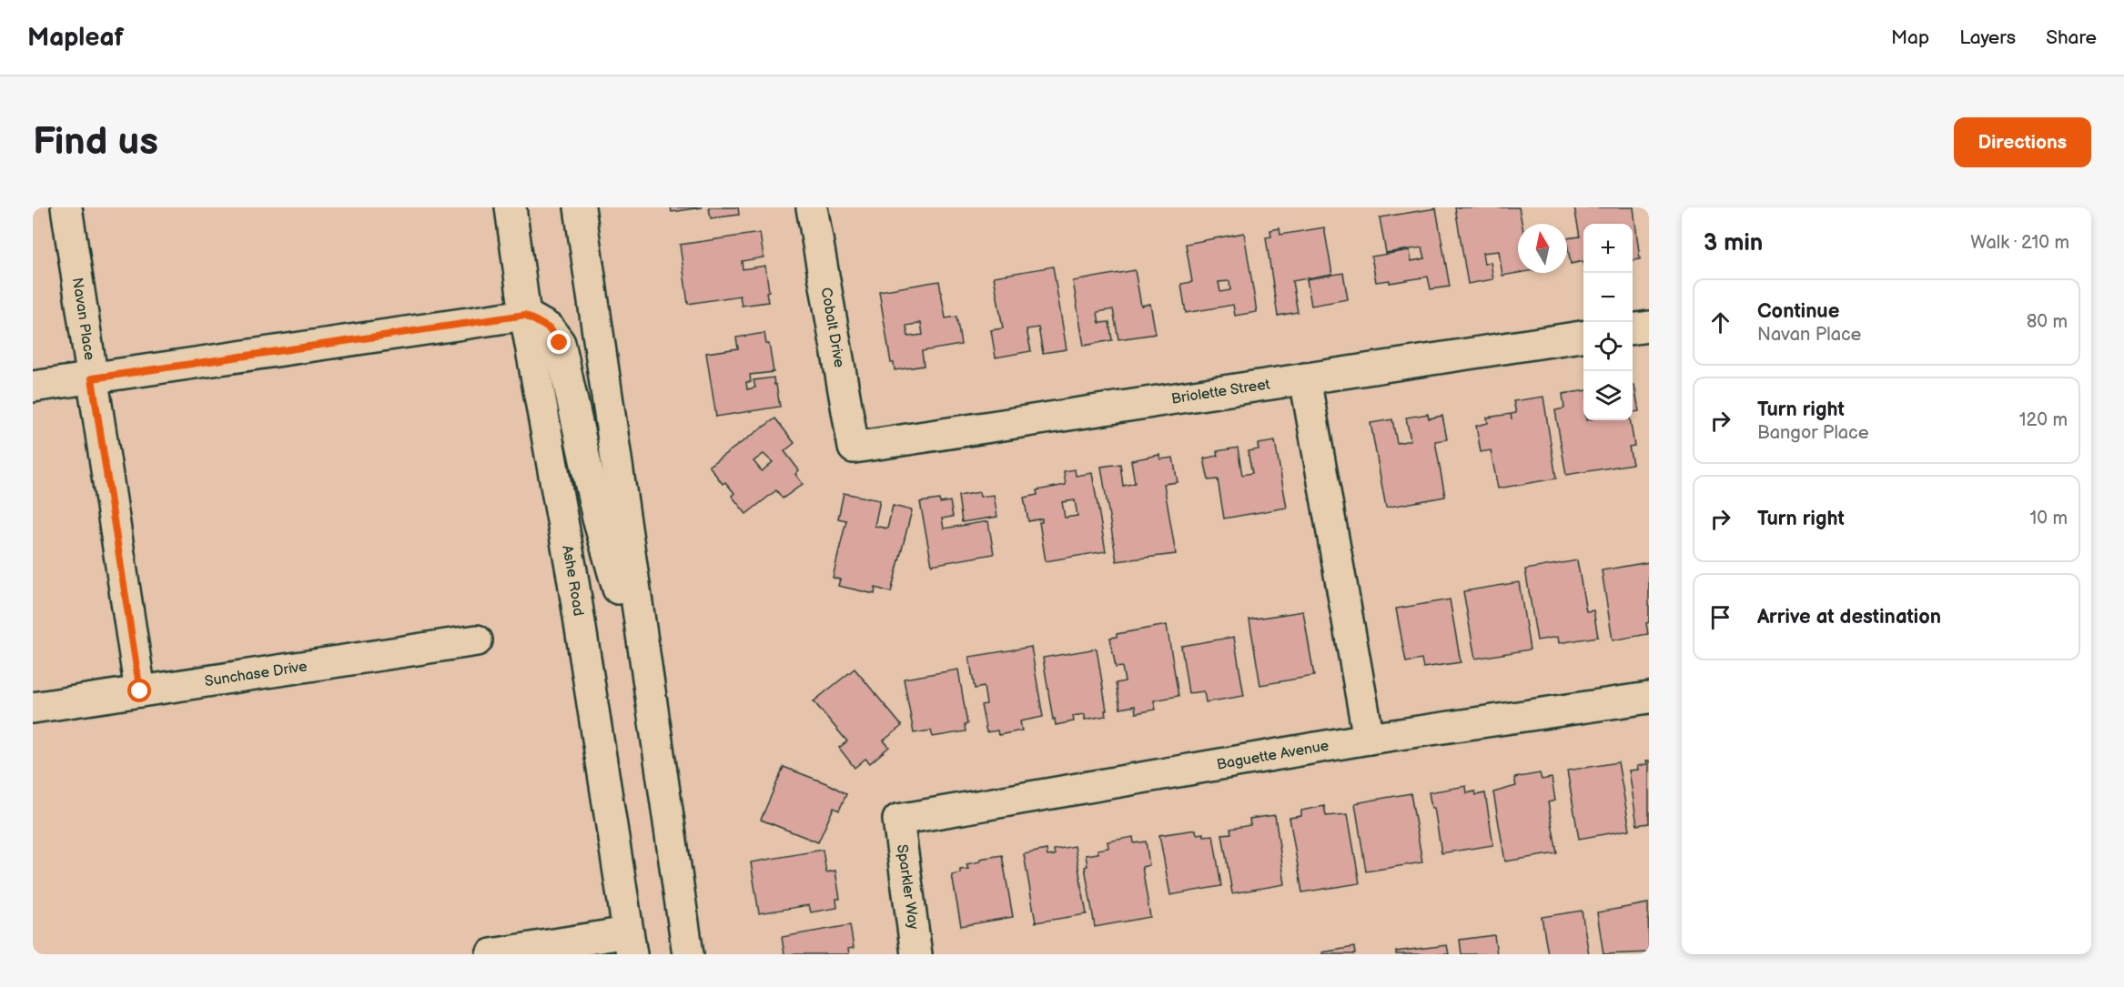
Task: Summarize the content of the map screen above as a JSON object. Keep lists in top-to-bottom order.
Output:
{
  "streets": {
    "street": [
      "Navan Place",
      "Cobalt Drive",
      "Briolette Street",
      "Ashe Road",
      "Sunchase Drive",
      "Baguette Avenue",
      "Sparkler Way"
    ]
  },
  "crossings": [
    ["Navan Place", "Sunchase Drive"],
    ["Cobalt Drive", "Briolette Street"],
    ["Baguette Avenue", "Sparkler Way"]
  ],
  "north": "top",
  "page": {
    "header": "Mapleaf",
    "nav": ["Map", "Layers", "Share"],
    "buttons": "Directions",
    "title": "Find us",
    "heading": ["3 min", "Walk · 210 m"],
    "map_buttons": ["+", "−"],
    "list": [
      ["Continue", "Navan Place", "80 m"],
      ["Turn right", "Bangor Place", "120 m"],
      ["Turn right", "10 m"],
      "Arrive at destination"
    ]
  }
}
